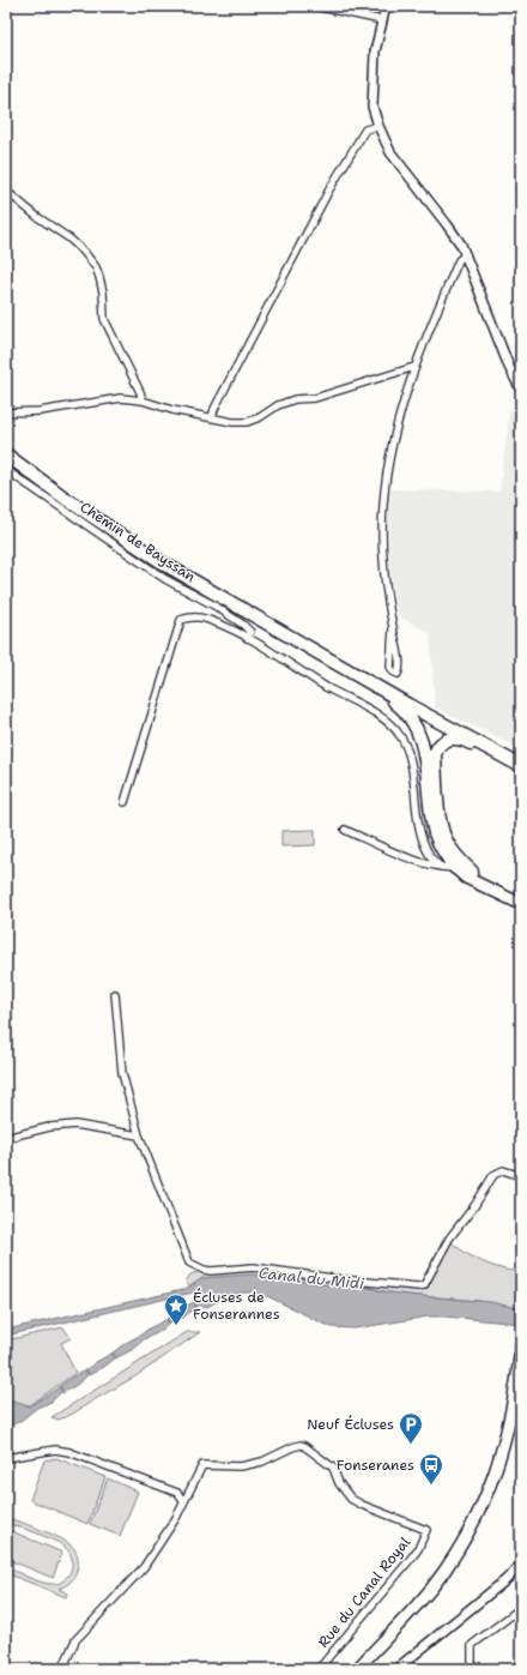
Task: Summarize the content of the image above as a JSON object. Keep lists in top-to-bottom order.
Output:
{
  "streets": {
    "street": ["Chemin de Bayssan", "Rue du Canal Royal"]
  },
  "water": ["Canal du Midi"],
  "places": {
    "place": ["Écluses de Fonserannes"],
    "parking": ["Neuf Écluses"],
    "bus stop": ["Fonseranes"]
  }
}
